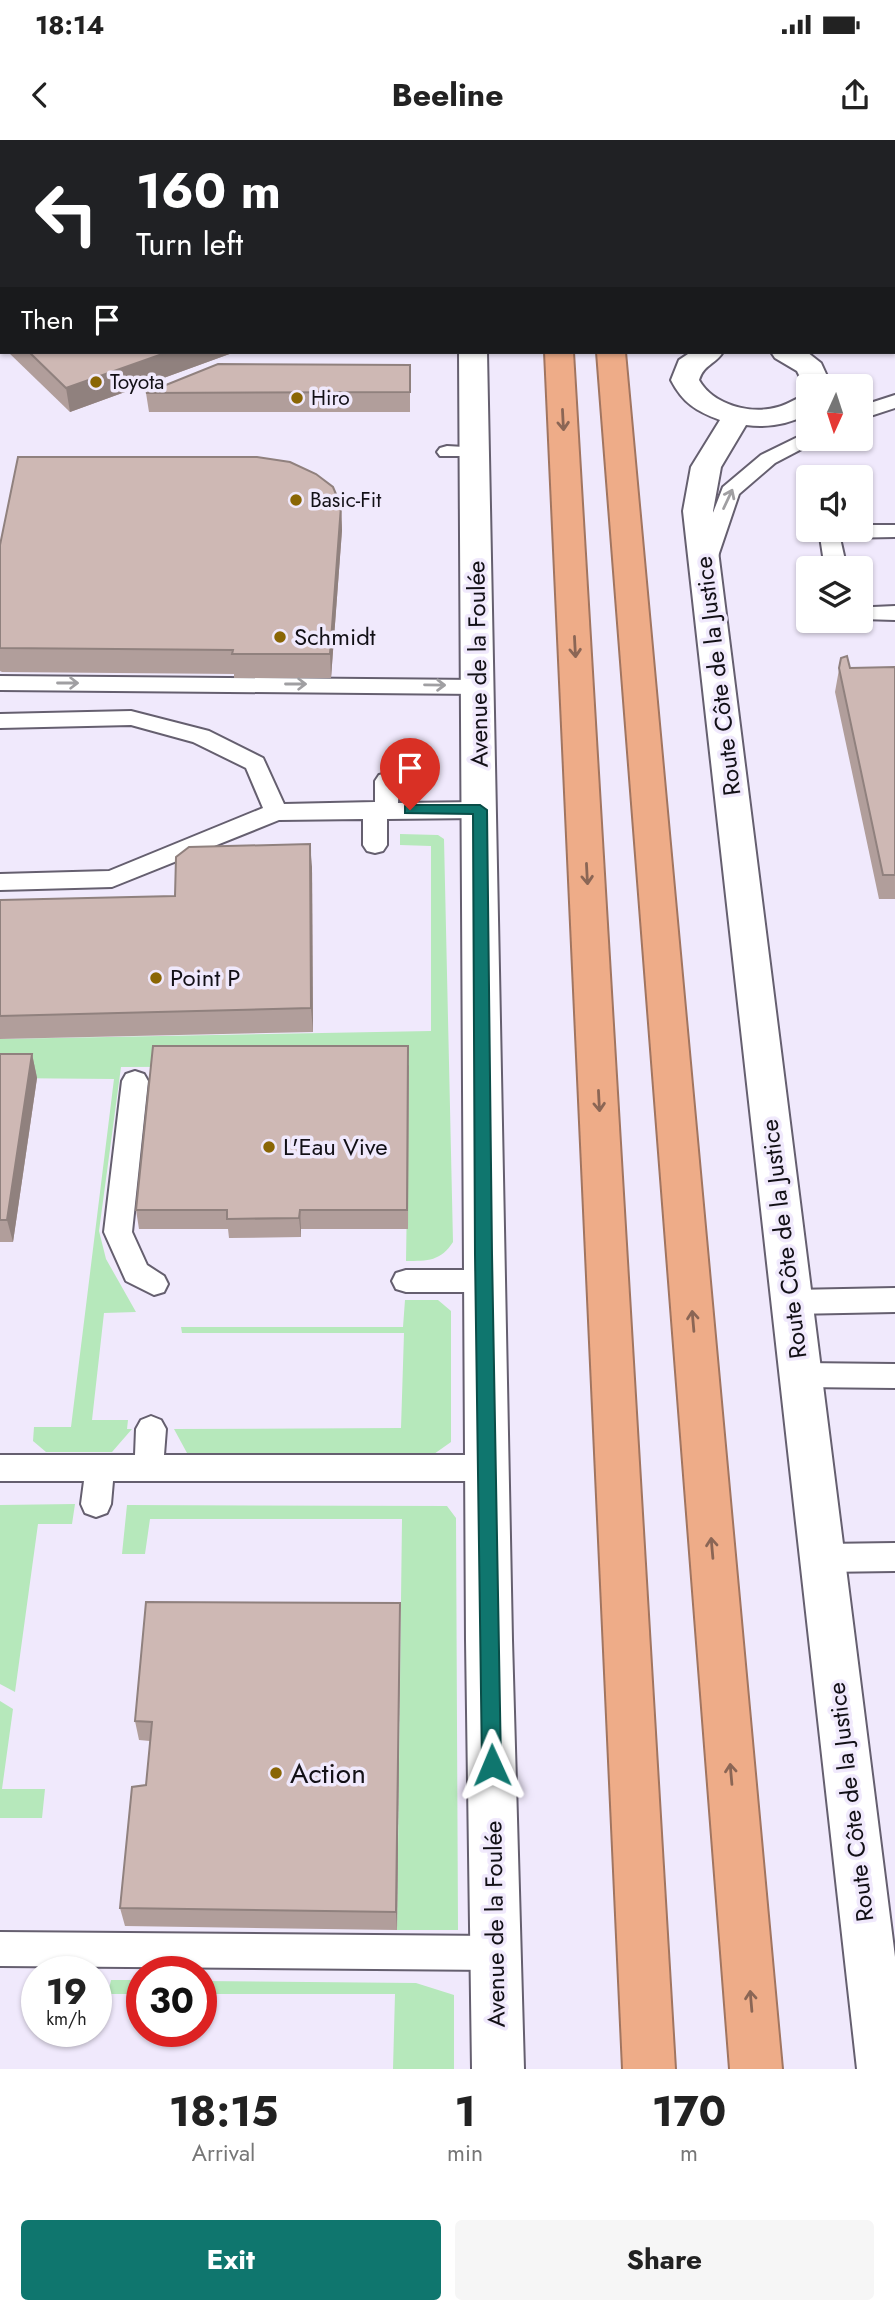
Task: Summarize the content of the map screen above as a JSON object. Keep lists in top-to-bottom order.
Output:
{
  "streets": {
    "street": ["Avenue de la Foulée", "Route Côte de la Justice"]
  },
  "places": [
    "Toyota",
    "Hiro",
    "Basic-Fit",
    "Schmidt",
    "Point P",
    "L'Eau Vive",
    "Action"
  ],
  "north": "bottom",
  "page": {
    "status": "18:14",
    "header": "Beeline",
    "turn": ["160 m", "Turn left"],
    "then": "Then",
    "speed": "19 km/h",
    "limit": "30",
    "eta": [
      "18:15",
      "Arrival",
      "1",
      "min",
      "170",
      "m"
    ],
    "buttons": ["Exit", "Share"]
  }
}
